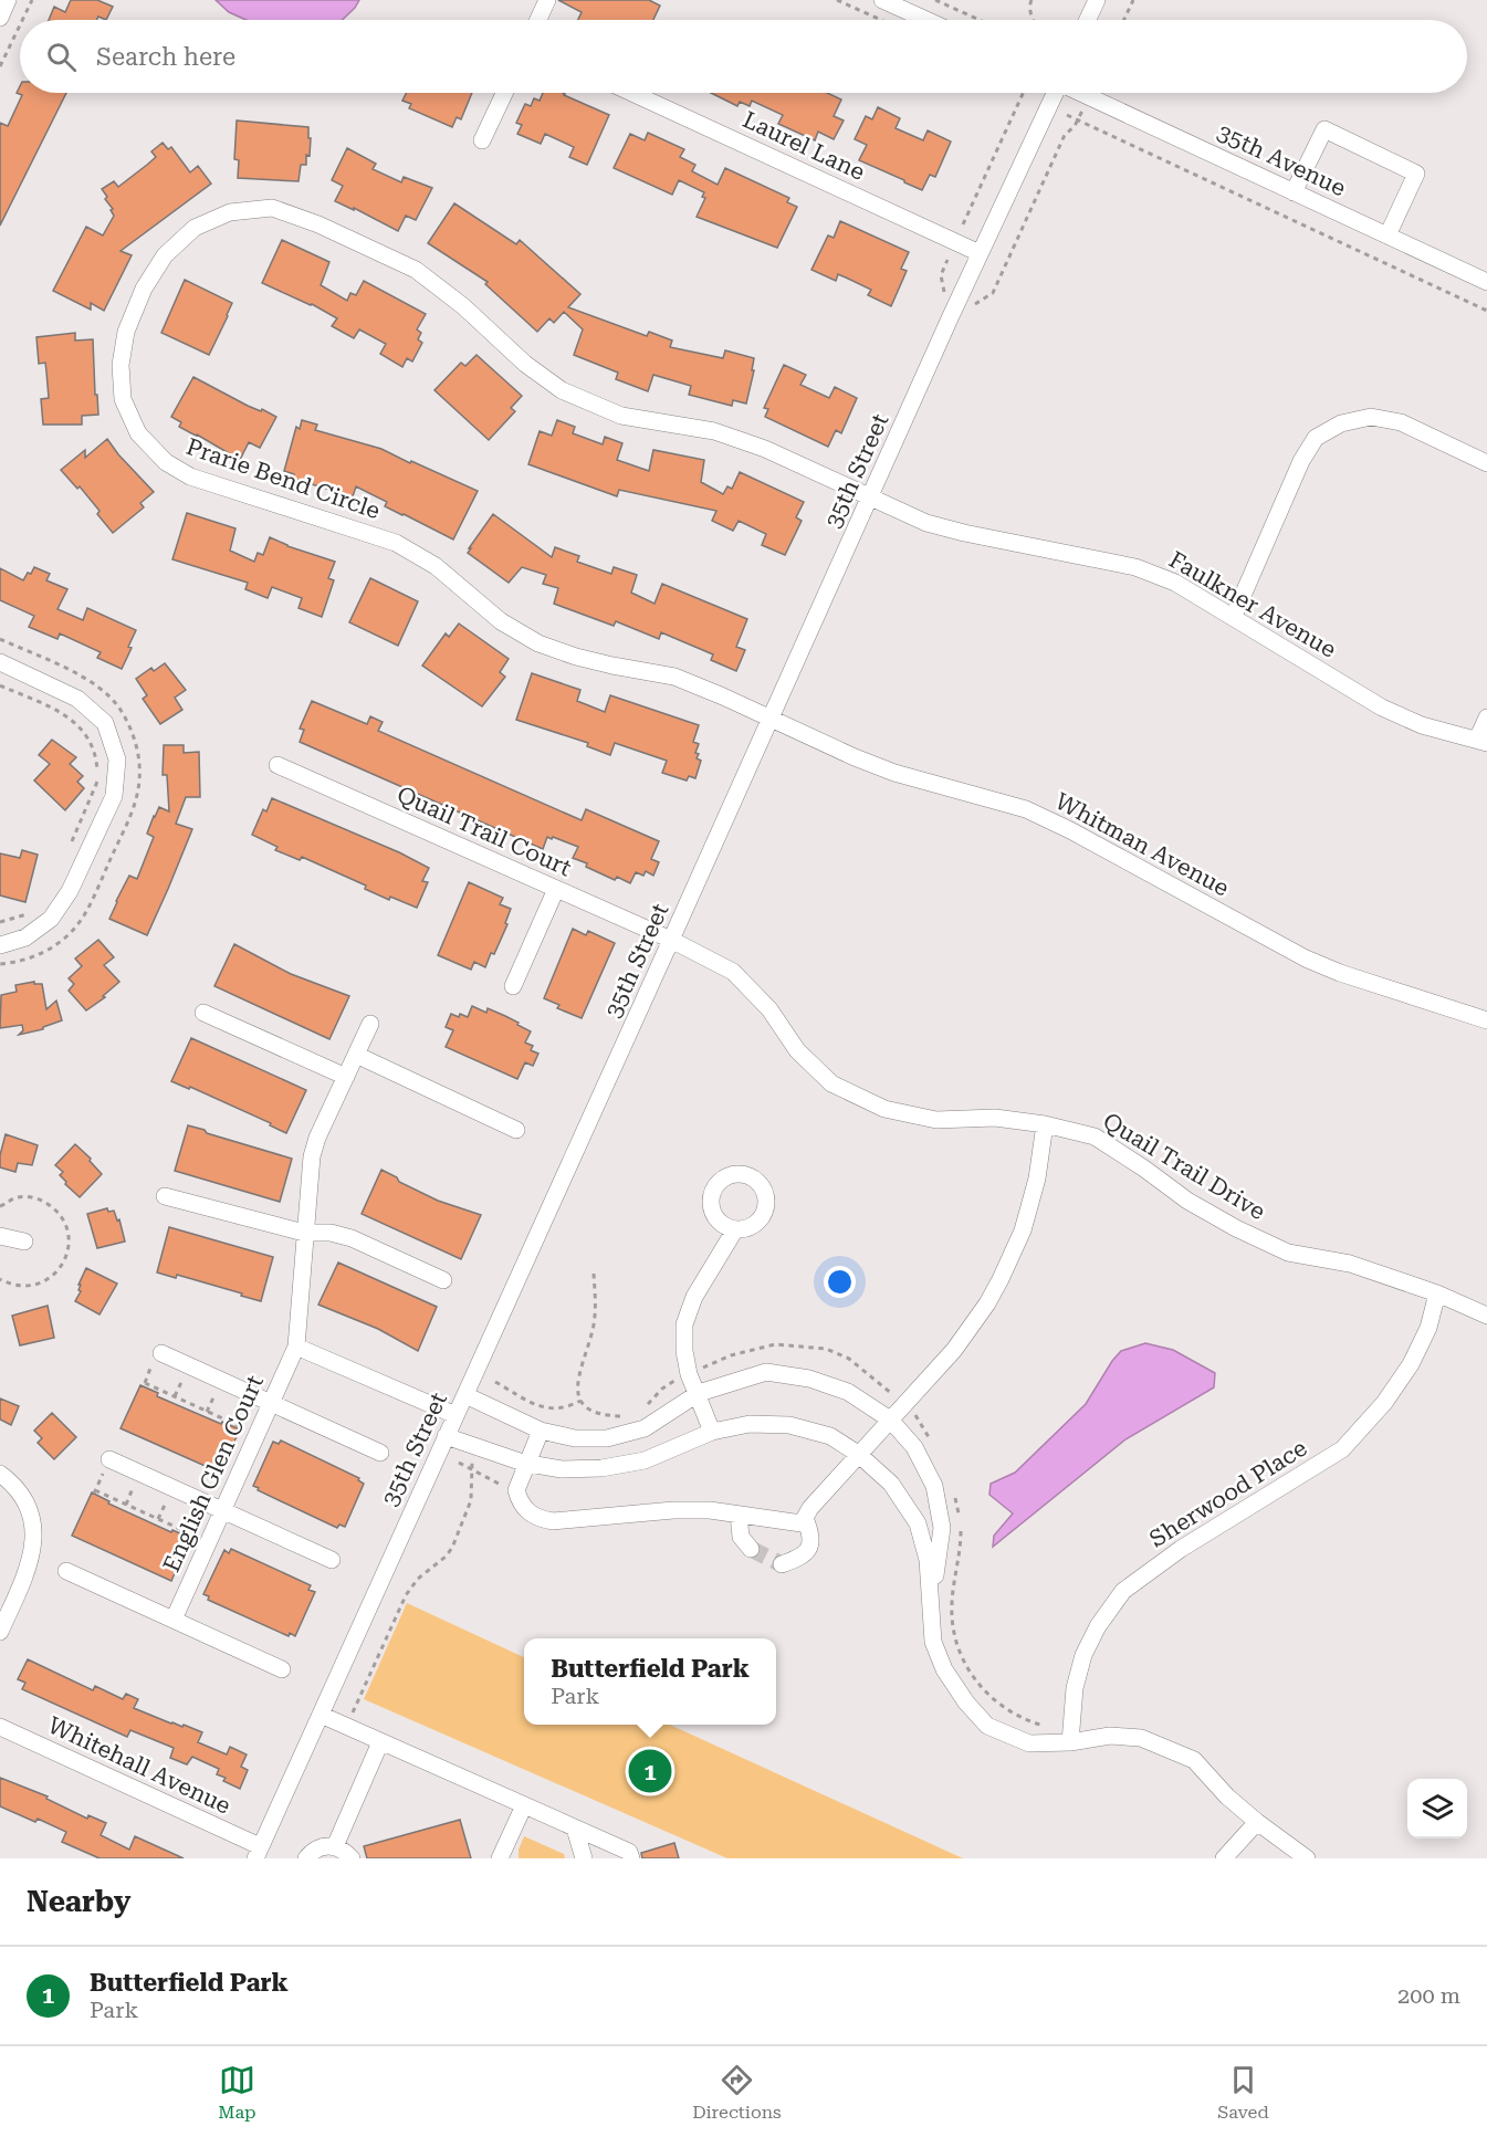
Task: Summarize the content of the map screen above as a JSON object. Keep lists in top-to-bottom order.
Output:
{
  "streets": {
    "street": [
      "Laurel Lane",
      "35th Avenue",
      "35th Street",
      "Prarie Bend Circle",
      "Faulkner Avenue",
      "Quail Trail Court",
      "Whitman Avenue",
      "Quail Trail Drive",
      "English Glen Court",
      "Sherwood Place",
      "Whitehall Avenue"
    ]
  },
  "crossings": [
    ["Laurel Lane", "35th Street"],
    ["35th Street", "Prarie Bend Circle"],
    ["35th Street", "Faulkner Avenue"],
    ["35th Street", "Quail Trail Court"],
    ["35th Street", "Whitman Avenue"],
    ["35th Street", "Quail Trail Drive"],
    ["35th Street", "Whitehall Avenue"],
    ["Prarie Bend Circle", "Faulkner Avenue"],
    ["Prarie Bend Circle", "Whitman Avenue"],
    ["Quail Trail Court", "Quail Trail Drive"],
    ["Quail Trail Drive", "Sherwood Place"]
  ],
  "page": {
    "search": "Search here",
    "popup": ["Butterfield Park", "Park"],
    "pins": "1",
    "heading": "Nearby",
    "list": [
      {
        "mark": "1",
        "name": "Butterfield Park",
        "note": "Park",
        "value": "200 m"
      }
    ],
    "nav": ["Map", "Directions", "Saved"]
  }
}
